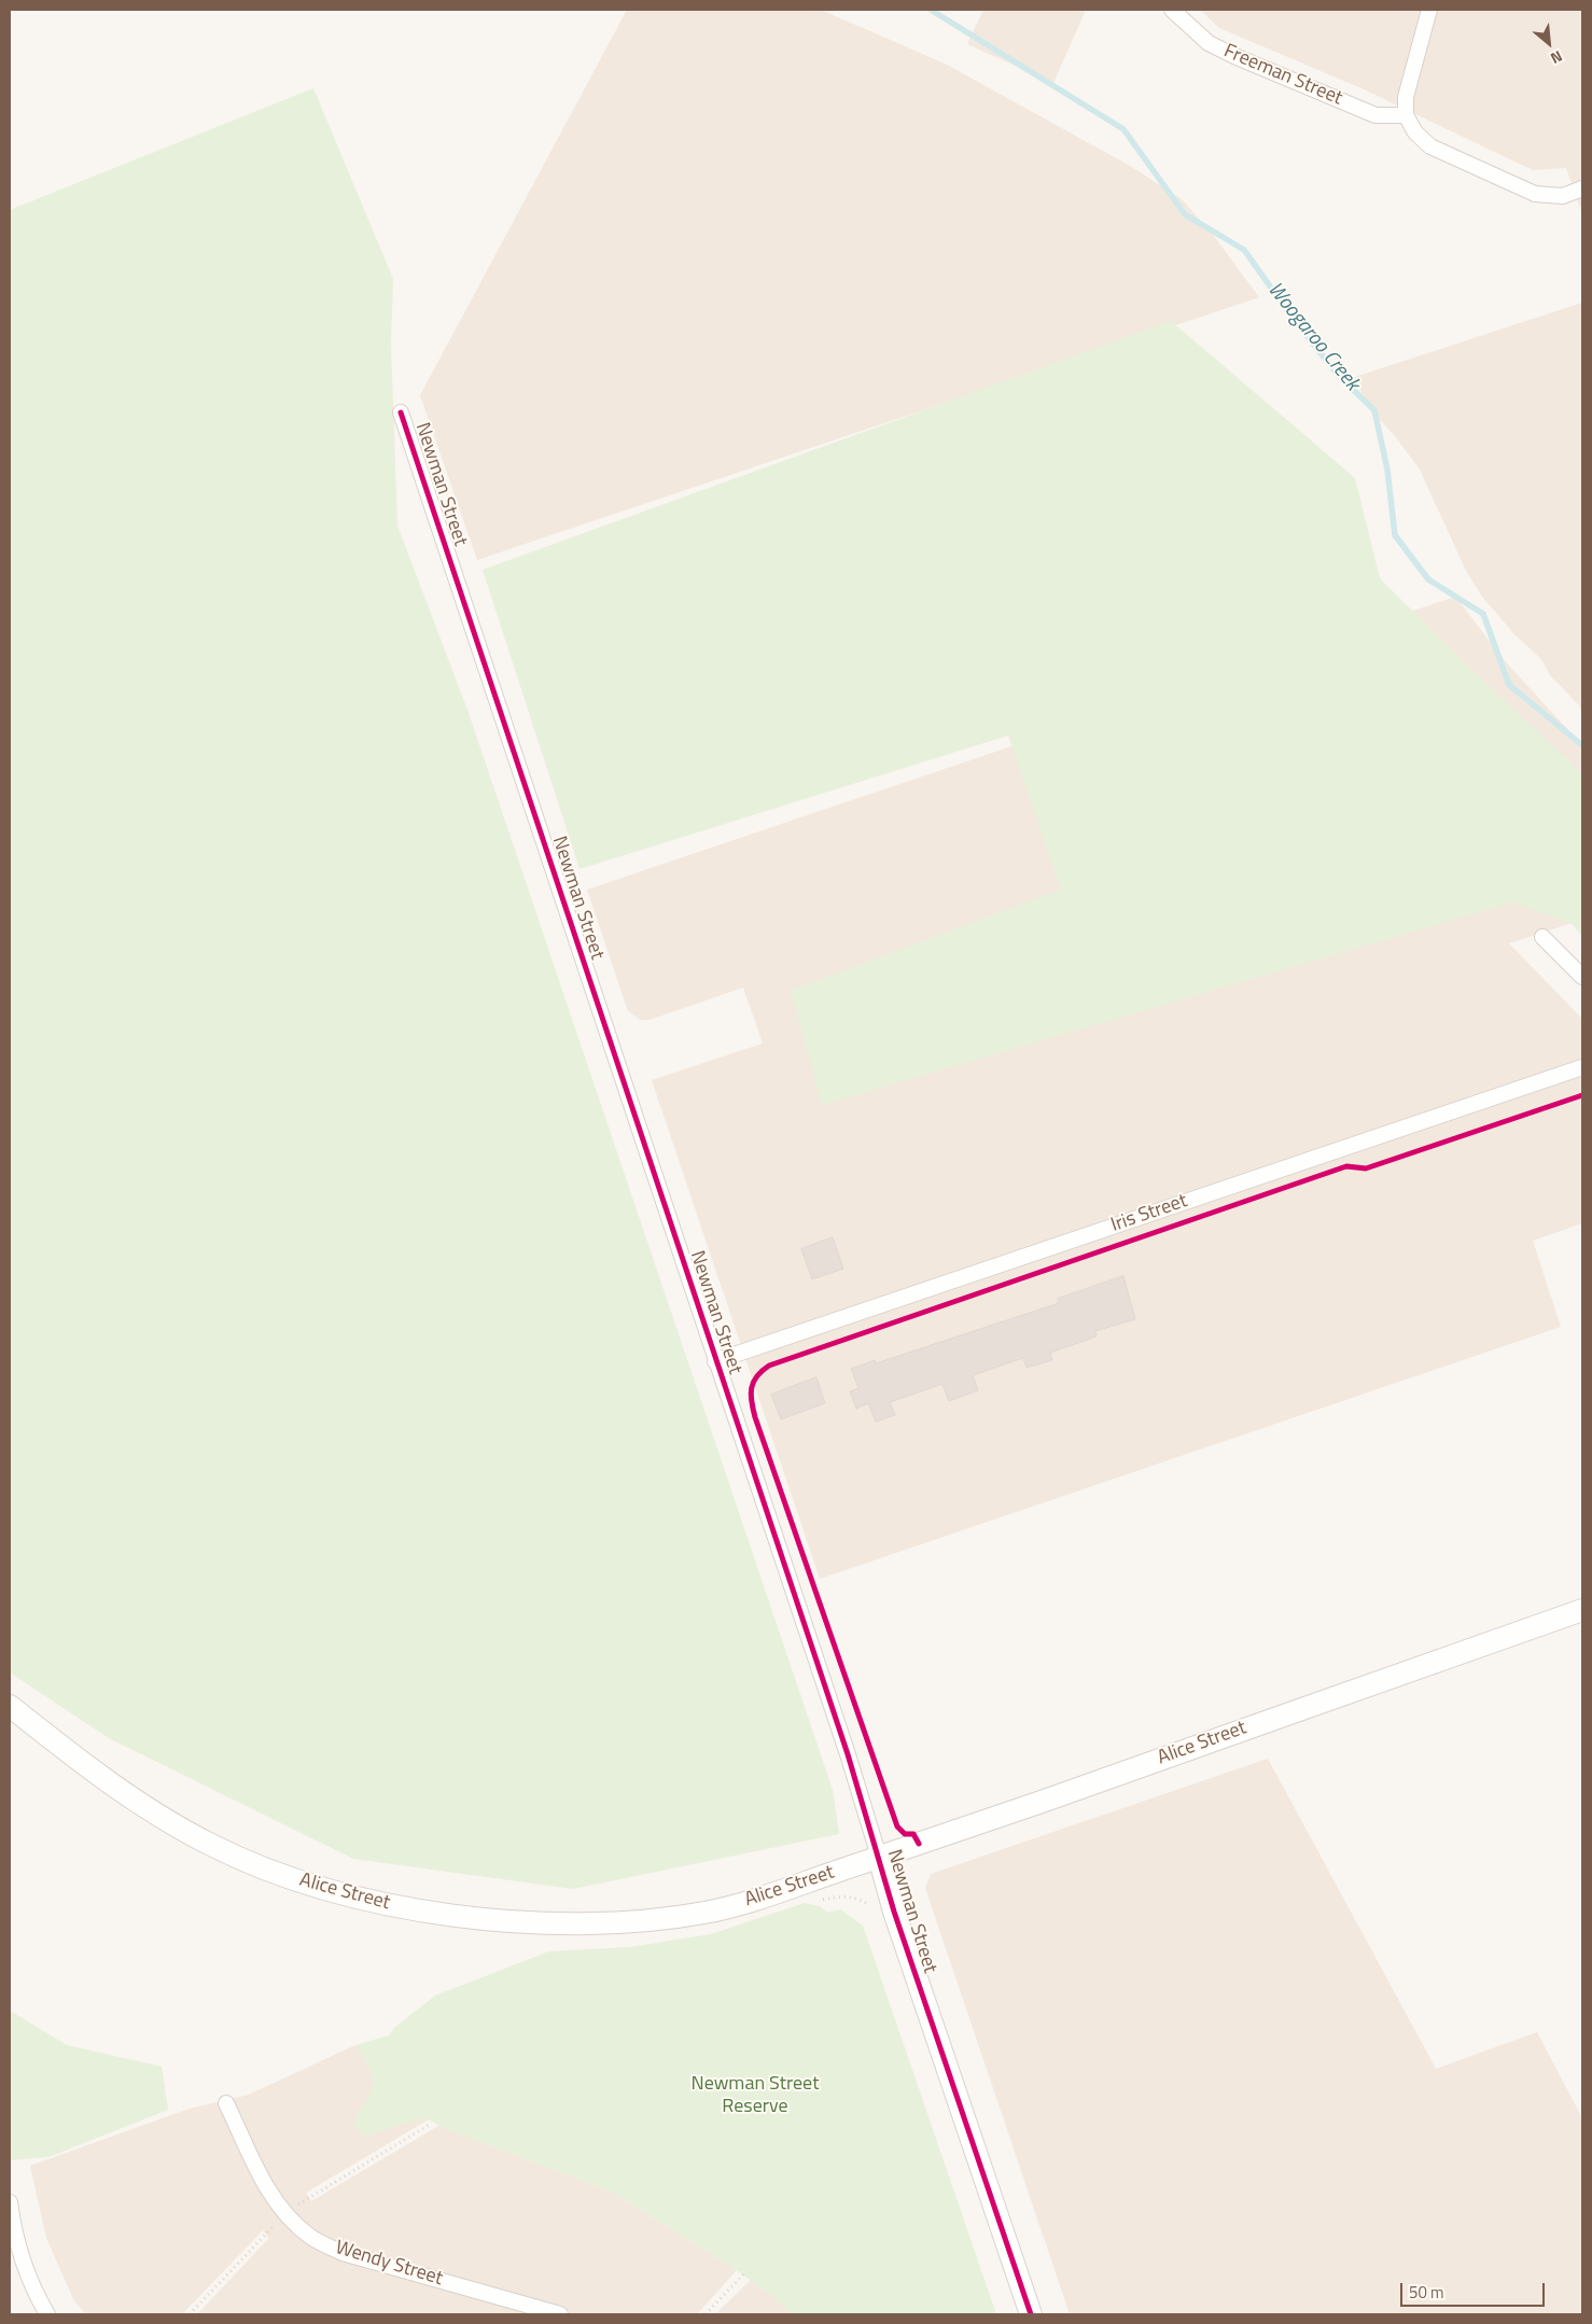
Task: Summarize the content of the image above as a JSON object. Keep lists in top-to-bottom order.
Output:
{
  "streets": {
    "street": [
      "Freeman Street",
      "Newman Street",
      "Iris Street",
      "Alice Street",
      "Wendy Street"
    ]
  },
  "crossings": [
    ["Newman Street", "Iris Street"],
    ["Newman Street", "Alice Street"]
  ],
  "water": ["Woogaroo Creek"],
  "parks": ["Newman Street Reserve"],
  "scale_bar": "50 m",
  "north": "bottom right"
}
